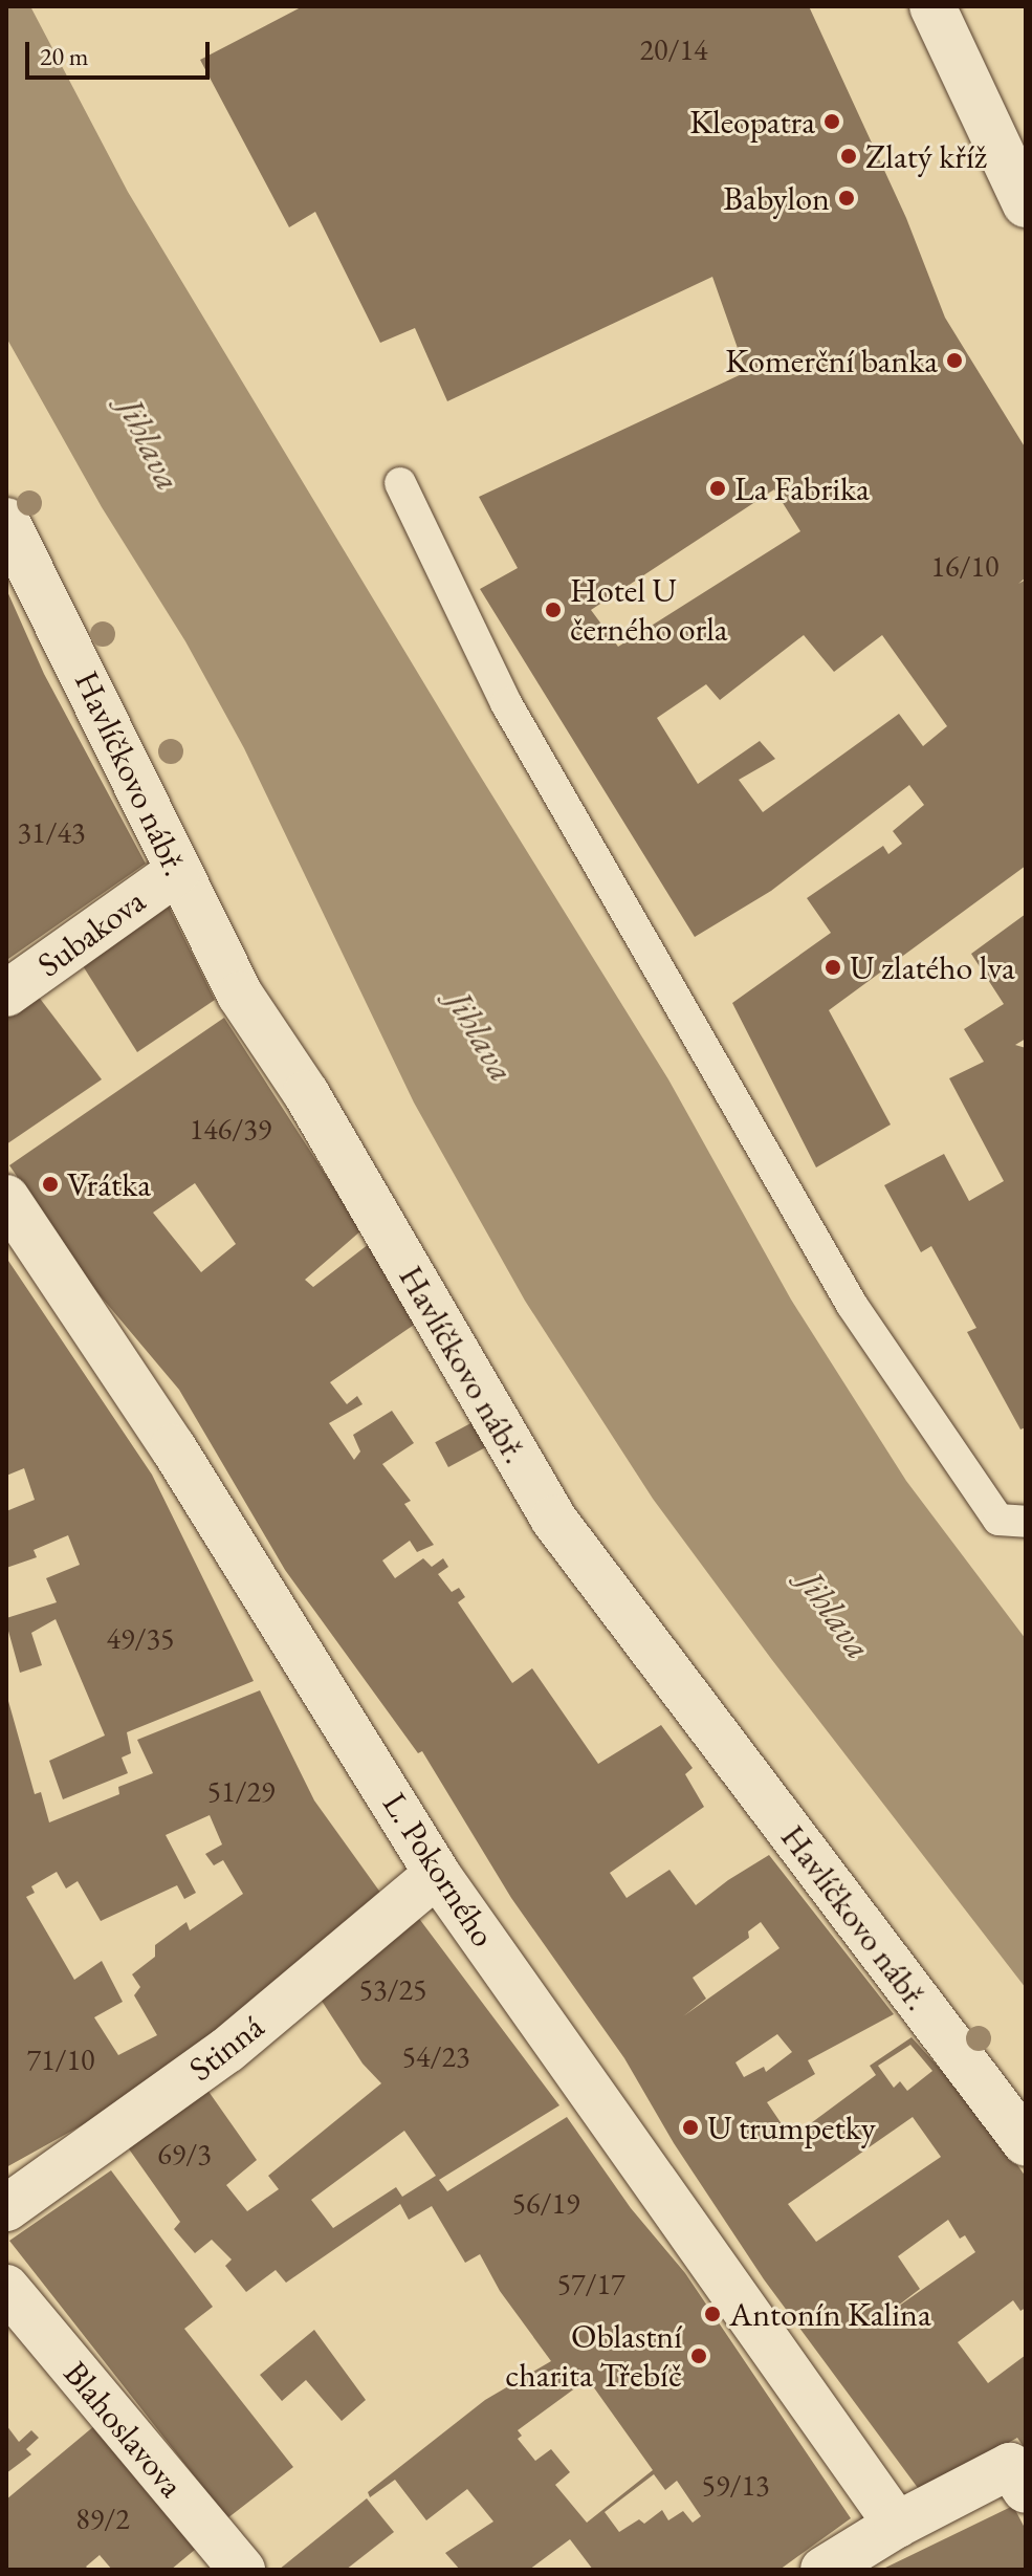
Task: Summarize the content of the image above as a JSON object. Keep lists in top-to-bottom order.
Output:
{
  "streets": {
    "street": [
      "Havlíčkovo nábř.",
      "Subakova",
      "L. Pokorného",
      "Stinná",
      "Blahoslavova"
    ]
  },
  "crossings": [
    ["Havlíčkovo nábř.", "Subakova"],
    ["L. Pokorného", "Stinná"]
  ],
  "water": ["Jihlava"],
  "places": [
    "Kleopatra",
    "Zlatý kříž",
    "Babylon",
    "Komerční banka",
    "La Fabrika",
    "Hotel U černého orla",
    "U zlatého lva",
    "Vrátka",
    "U trumpetky",
    "Antonín Kalina",
    "Oblastní charita Třebíč"
  ],
  "house_numbers": [
    "20/14",
    "16/10",
    "31/43",
    "146/39",
    "49/35",
    "51/29",
    "53/25",
    "54/23",
    "71/10",
    "69/3",
    "56/19",
    "57/17",
    "59/13",
    "89/2"
  ],
  "scale_bar": "20 m"
}
